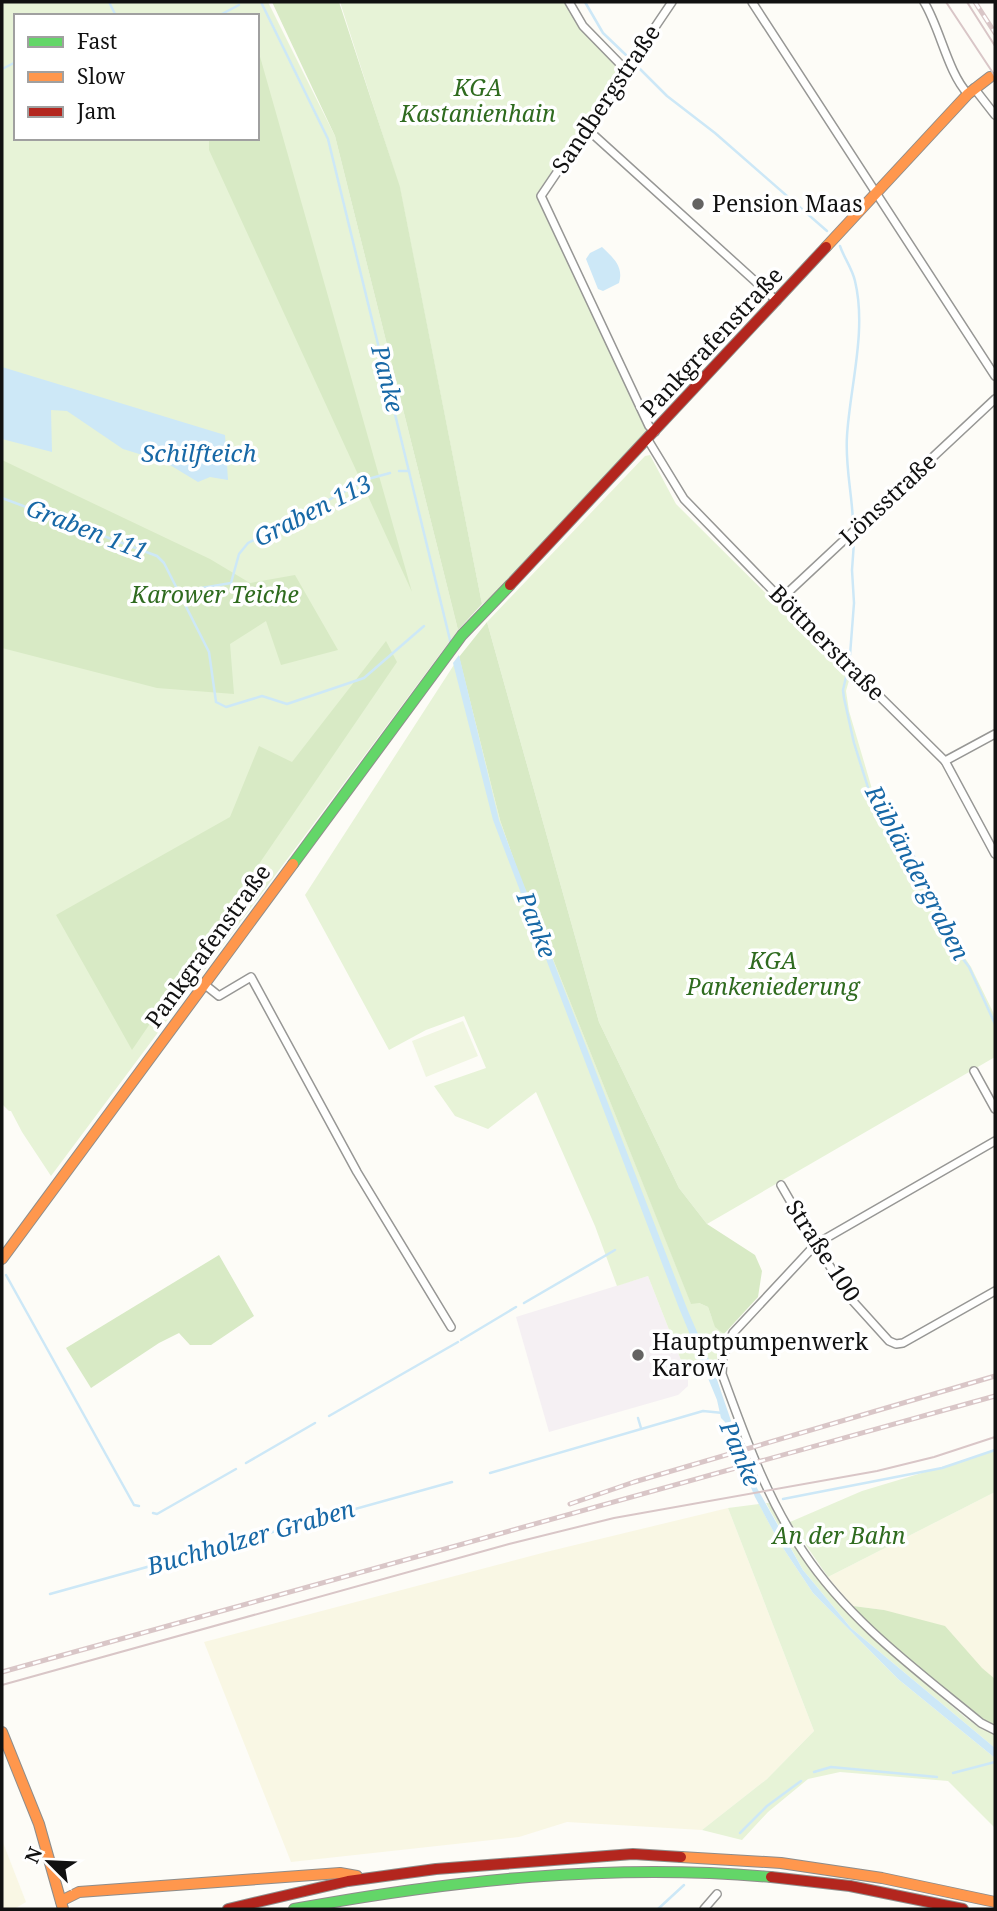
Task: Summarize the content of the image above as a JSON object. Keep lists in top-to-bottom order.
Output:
{
  "streets": {
    "main road": ["Pankgrafenstraße"],
    "street": [
      "Sandbergstraße",
      "Lönsstraße",
      "Böttnerstraße",
      "Straße 100"
    ]
  },
  "crossings": [
    ["Sandbergstraße", "Böttnerstraße"],
    ["Pankgrafenstraße", "Böttnerstraße"],
    ["Lönsstraße", "Böttnerstraße"]
  ],
  "water": [
    "Panke",
    "Schilfteich",
    "Graben 113",
    "Graben 111",
    "Rübländergraben",
    "Buchholzer Graben"
  ],
  "parks": [
    "KGA Kastanienhain",
    "Karower Teiche",
    "KGA Pankeniederung",
    "An der Bahn"
  ],
  "places": ["Pension Maas", "Hauptpumpenwerk Karow"],
  "legend": ["Fast", "Slow", "Jam"],
  "north": "top left"
}
